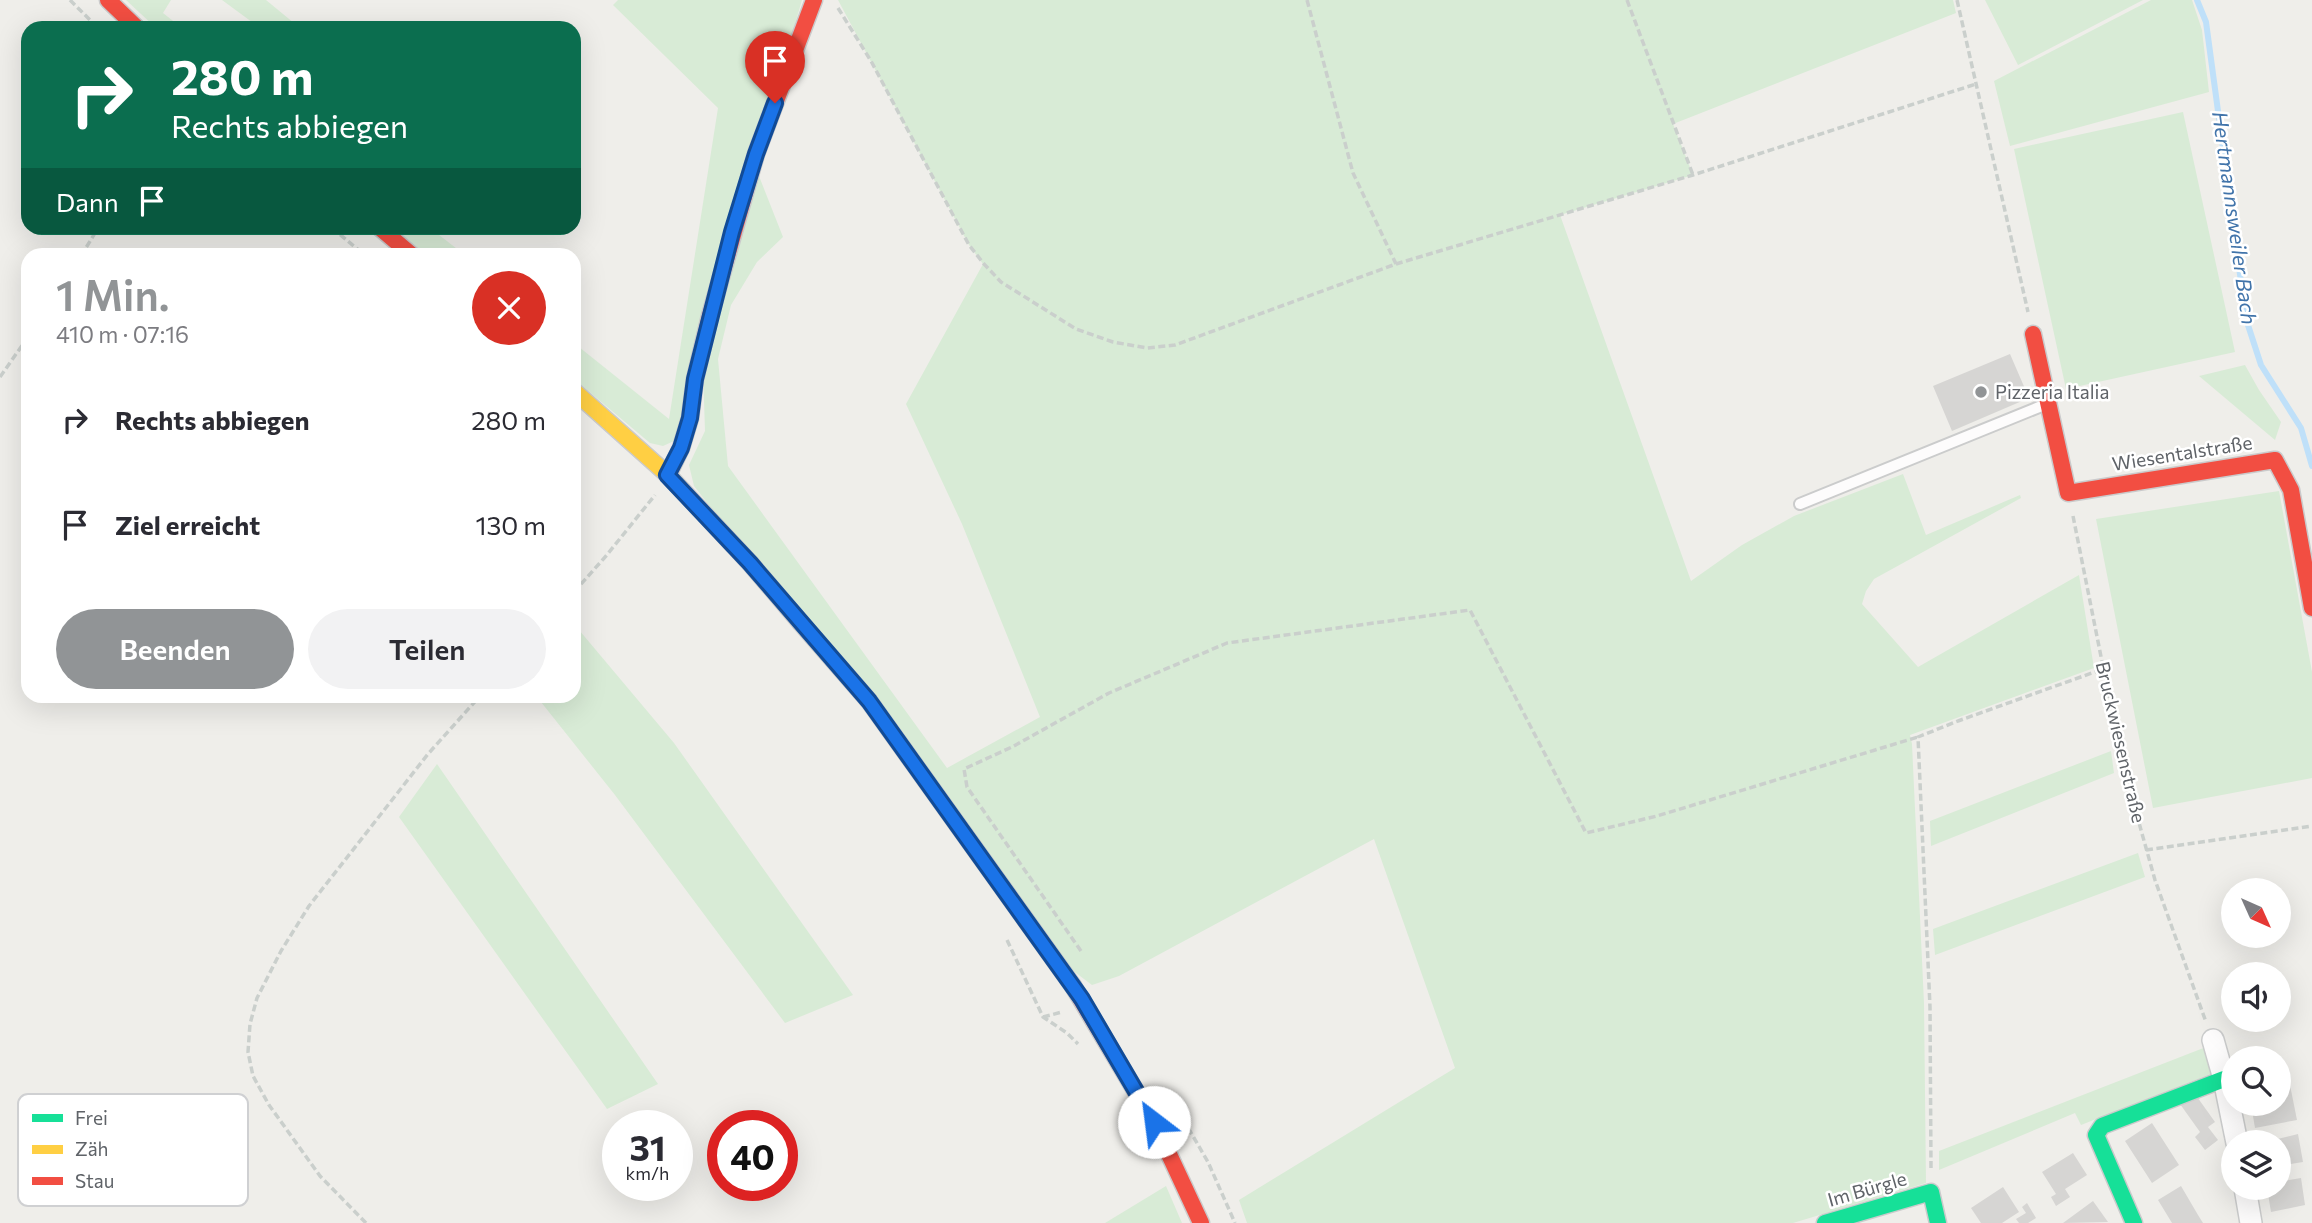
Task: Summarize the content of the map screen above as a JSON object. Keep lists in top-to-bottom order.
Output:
{
  "streets": {
    "street": ["Wiesentalstraße", "Im Bürgle"],
    "path": ["Bruckwiesenstraße"]
  },
  "crossings": [
    ["Wiesentalstraße", "Bruckwiesenstraße"]
  ],
  "water": ["Hertmannsweiler Bach"],
  "places": ["Pizzeria Italia"],
  "legend": ["Frei", "Zäh", "Stau"],
  "north": "bottom right",
  "page": {
    "turn": ["280 m", "Rechts abbiegen"],
    "then": "Dann",
    "heading": ["1 Min.", "410 m · 07:16"],
    "list": [
      {
        "name": "Rechts abbiegen",
        "value": "280 m"
      },
      {
        "name": "Ziel erreicht",
        "value": "130 m"
      }
    ],
    "buttons": ["Beenden", "Teilen"],
    "speed": "31 km/h",
    "limit": "40"
  }
}
